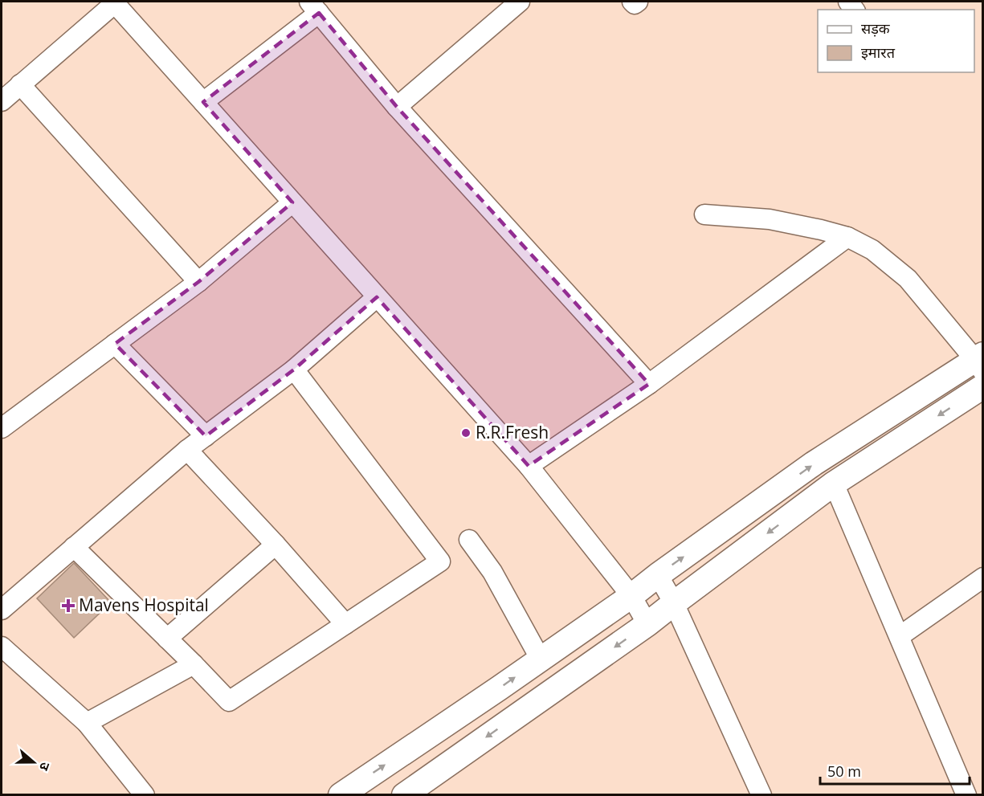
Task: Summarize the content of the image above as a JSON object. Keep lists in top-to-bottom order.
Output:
{
  "places": {
    "other": ["R.R.Fresh"],
    "health": ["Mavens Hospital"]
  },
  "legend": ["सड़क", "इमारत"],
  "scale_bar": "50 m",
  "north": "right"
}
